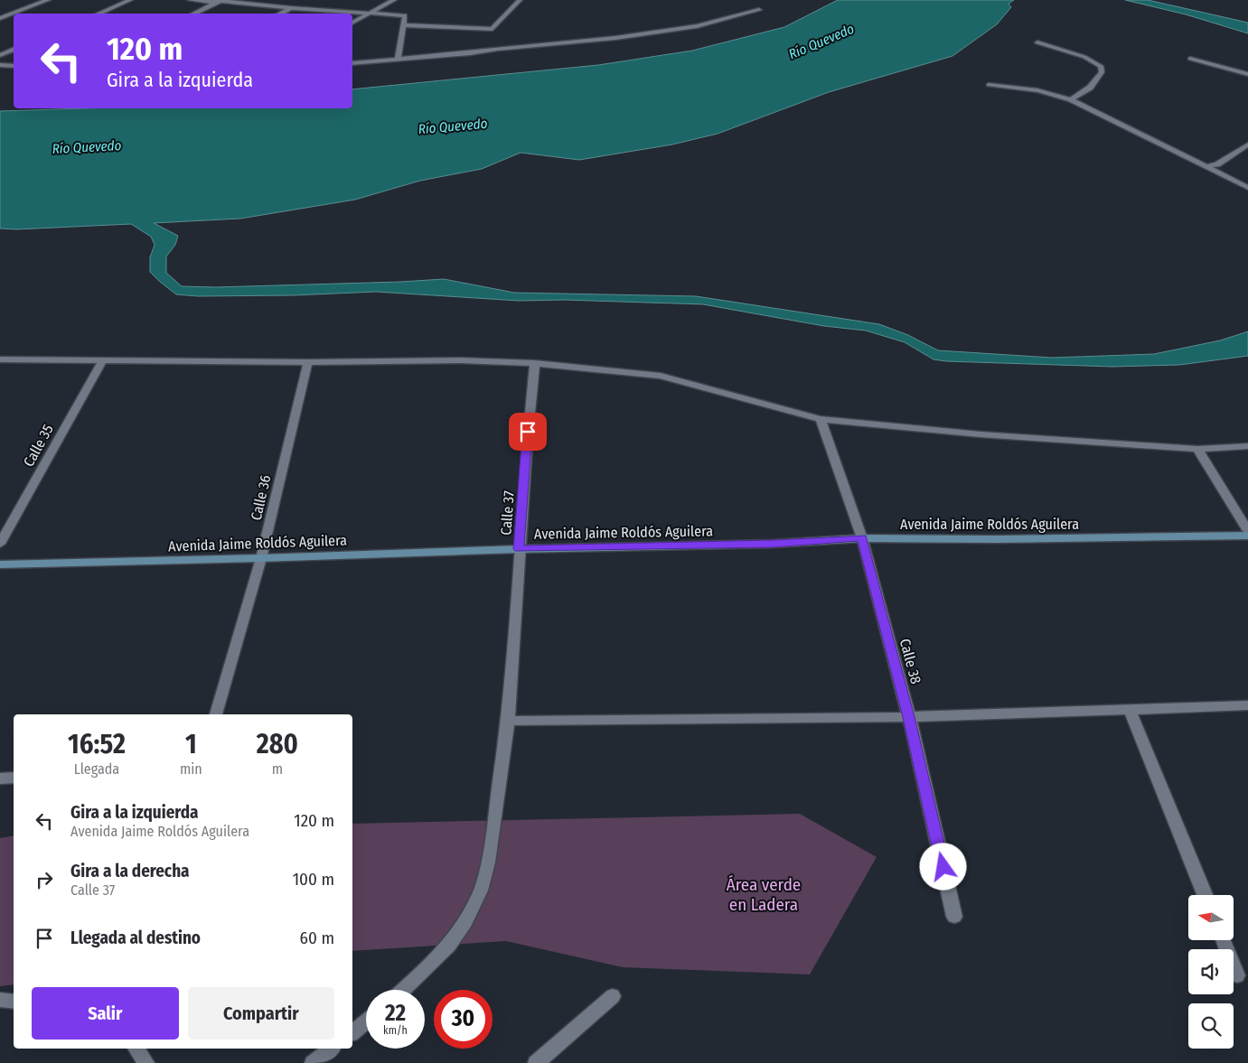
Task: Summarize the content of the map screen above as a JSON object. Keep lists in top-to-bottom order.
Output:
{
  "streets": {
    "main road": ["Avenida Jaime Roldós Aguilera"],
    "street": [
      "Calle 35",
      "Calle 36",
      "Calle 37",
      "Calle 38"
    ]
  },
  "crossings": [
    ["Calle 36", "Avenida Jaime Roldós Aguilera"],
    ["Calle 37", "Avenida Jaime Roldós Aguilera"],
    ["Avenida Jaime Roldós Aguilera", "Calle 38"]
  ],
  "water": ["Río Quevedo"],
  "parks": ["Área verde en Ladera"],
  "north": "left",
  "page": {
    "turn": ["120 m", "Gira a la izquierda"],
    "eta": [
      "16:52",
      "Llegada",
      "1",
      "min",
      "280",
      "m"
    ],
    "list": [
      {
        "name": "Gira a la izquierda",
        "note": "Avenida Jaime Roldós Aguilera",
        "value": "120 m"
      },
      {
        "name": "Gira a la derecha",
        "note": "Calle 37",
        "value": "100 m"
      },
      {
        "name": "Llegada al destino",
        "value": "60 m"
      }
    ],
    "buttons": ["Salir", "Compartir"],
    "speed": "22 km/h",
    "limit": "30"
  }
}
